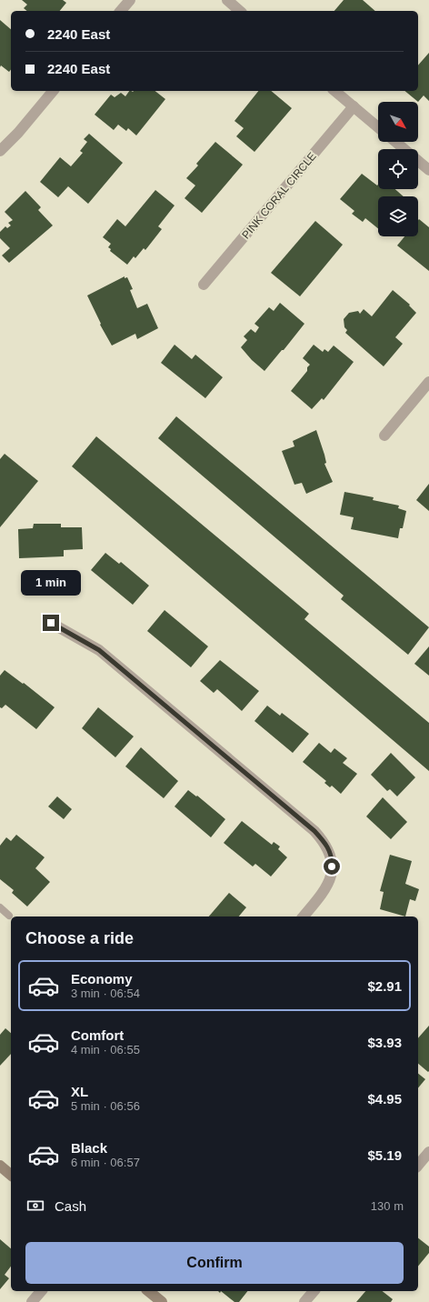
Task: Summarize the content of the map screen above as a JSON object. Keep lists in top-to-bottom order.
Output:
{
  "streets": {
    "street": ["PINK CORAL CIRCLE"]
  },
  "north": "bottom right",
  "page": {
    "banner": ["2240 East", "2240 East"],
    "bubble": "1 min",
    "heading": "Choose a ride",
    "list": [
      {
        "name": "Economy",
        "note": "3 min · 06:54",
        "value": "$2.91"
      },
      {
        "name": "Comfort",
        "note": "4 min · 06:55",
        "value": "$3.93"
      },
      {
        "name": "XL",
        "note": "5 min · 06:56",
        "value": "$4.95"
      },
      {
        "name": "Black",
        "note": "6 min · 06:57",
        "value": "$5.19"
      }
    ],
    "pay": ["Cash", "130 m"],
    "buttons": "Confirm"
  }
}
